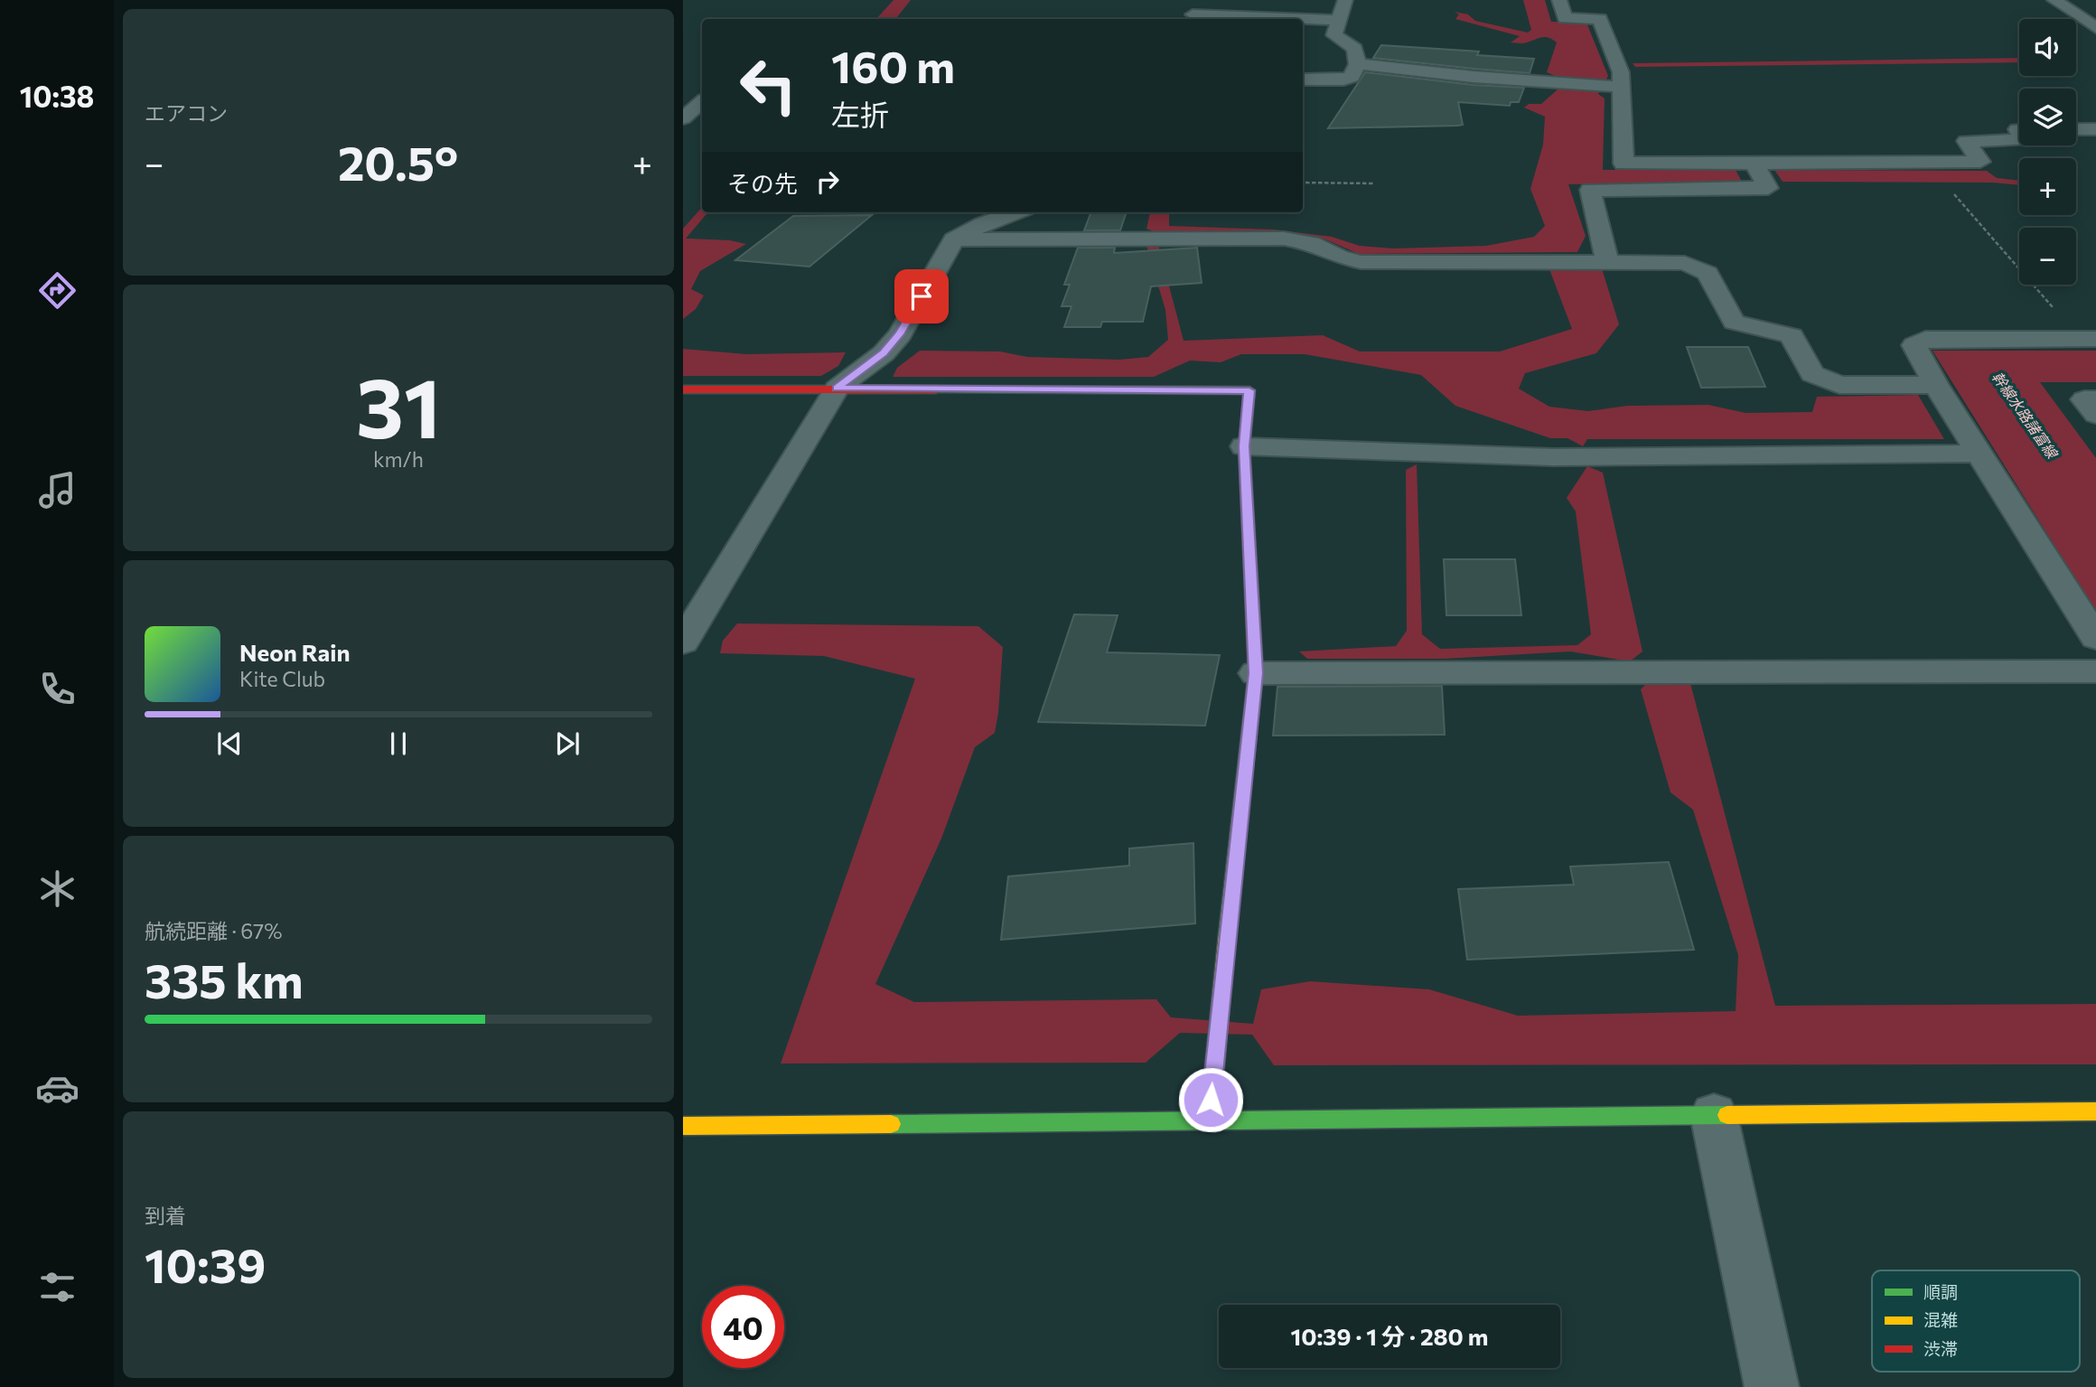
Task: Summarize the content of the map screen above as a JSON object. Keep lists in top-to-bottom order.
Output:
{
  "water": ["幹線水路諸富線"],
  "legend": ["順調", "混雑", "渋滞"],
  "page": {
    "tabs": "10:38",
    "tile": [
      "エアコン",
      ["31", "km/h"],
      ["航続距離 · 67%", "335 km"],
      ["到着", "10:39"]
    ],
    "map_buttons": ["+", "−"],
    "turn": ["160 m", "左折"],
    "heat": ["−", "20.5°", "+"],
    "then": "その先",
    "song": ["Neon Rain", "Kite Club"],
    "limit": "40",
    "trip": "10:39 · 1 分 · 280 m"
  }
}
